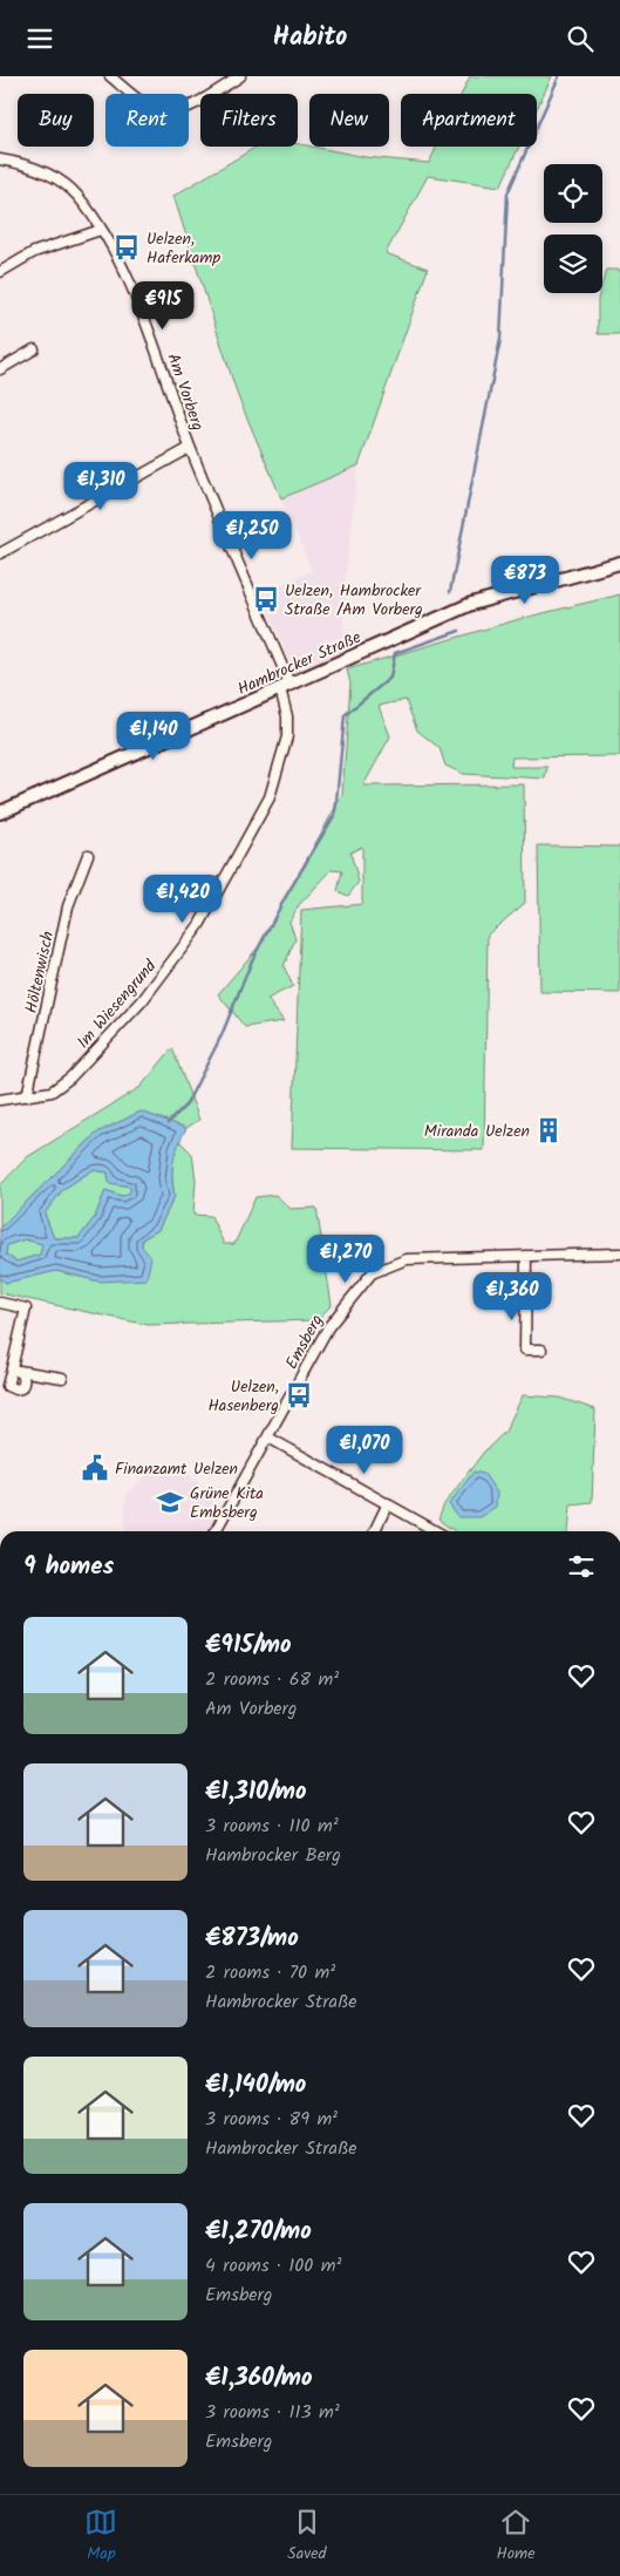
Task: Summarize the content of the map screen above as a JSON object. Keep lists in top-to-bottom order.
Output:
{
  "streets": {
    "street": [
      "Am Vorberg",
      "Hambrocker Straße",
      "Höltenwisch",
      "Im Wiesengrund",
      "Emsberg"
    ]
  },
  "crossings": [
    ["Am Vorberg", "Hambrocker Straße"],
    ["Am Vorberg", "Im Wiesengrund"],
    ["Hambrocker Straße", "Im Wiesengrund"],
    ["Höltenwisch", "Im Wiesengrund"]
  ],
  "places": {
    "bus stop": ["Uelzen, Haferkamp", "Uelzen, Hambrocker Straße /Am Vorberg", "Uelzen, Hasenberg"],
    "building": ["Miranda Uelzen"],
    "public building": ["Finanzamt Uelzen"],
    "school or university": ["Grüne Kita Embsberg"]
  },
  "page": {
    "header": "Habito",
    "chip": [
      "Buy",
      "Rent",
      "Filters",
      "New",
      "Apartment"
    ],
    "price": [
      "€915",
      "€1,310",
      "€1,250",
      "€873",
      "€1,140",
      "€1,420",
      "€1,270",
      "€1,360",
      "€1,070"
    ],
    "heading": "9 homes",
    "list": [
      {
        "name": "€915/mo",
        "note": "2 rooms · 68 m² · Am Vorberg"
      },
      {
        "name": "€1,310/mo",
        "note": "3 rooms · 110 m² · Hambrocker Berg"
      },
      {
        "name": "€873/mo",
        "note": "2 rooms · 70 m² · Hambrocker Straße"
      },
      {
        "name": "€1,140/mo",
        "note": "3 rooms · 89 m² · Hambrocker Straße"
      },
      {
        "name": "€1,270/mo",
        "note": "4 rooms · 100 m² · Emsberg"
      },
      {
        "name": "€1,360/mo",
        "note": "3 rooms · 113 m² · Emsberg"
      }
    ],
    "tabs": ["Map", "Saved", "Home"]
  }
}
